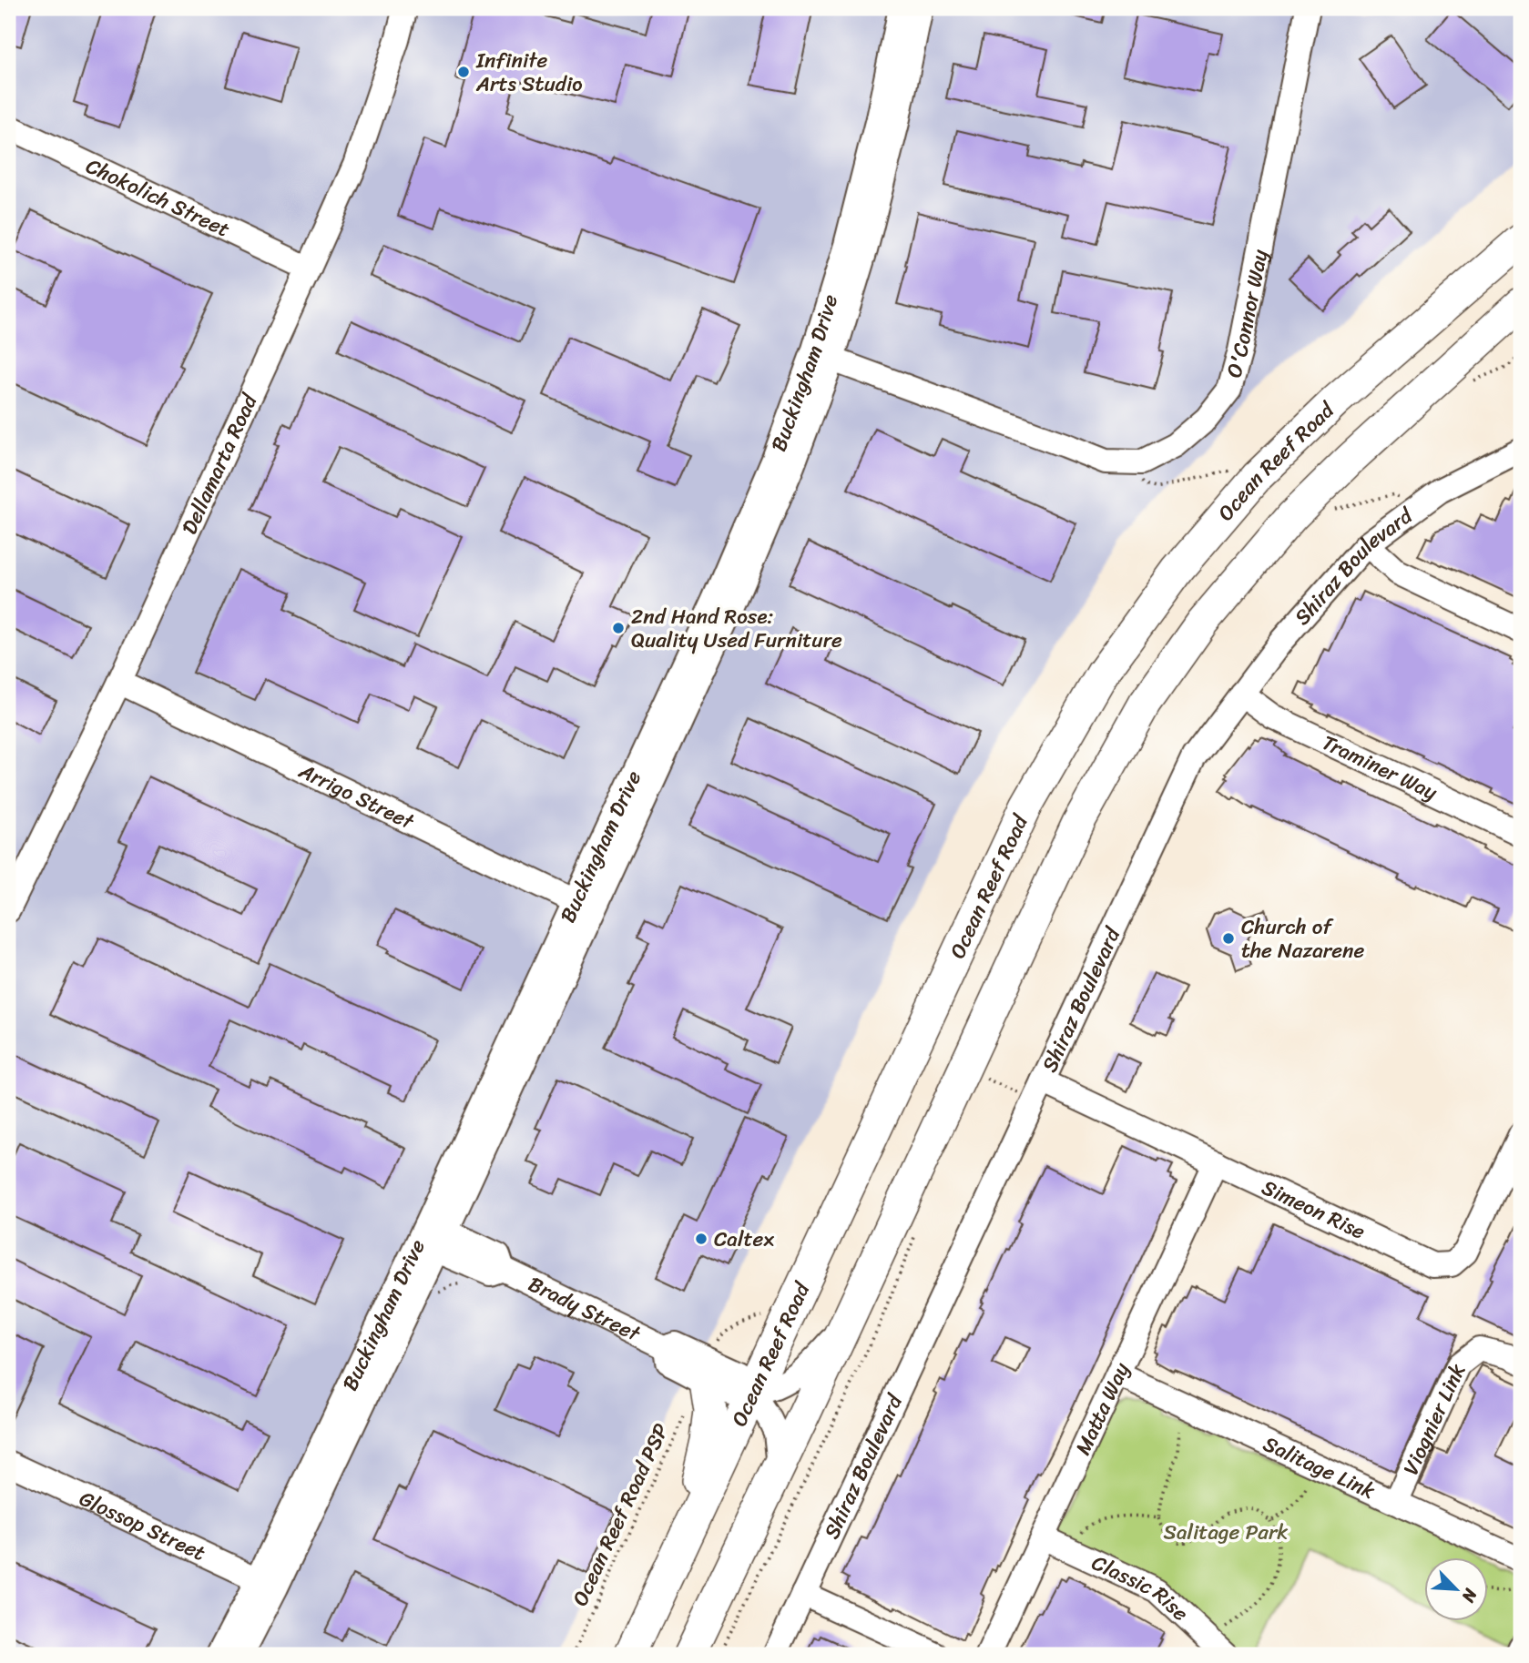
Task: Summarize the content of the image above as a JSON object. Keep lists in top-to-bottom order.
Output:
{
  "streets": {
    "main road": ["Ocean Reef Road"],
    "street": [
      "Chokolich Street",
      "O'Connor Way",
      "Buckingham Drive",
      "Dellamarta Road",
      "Shiraz Boulevard",
      "Traminer Way",
      "Arrigo Street",
      "Simeon Rise",
      "Brady Street",
      "Matta Way",
      "Viognier Link",
      "Salitage Link",
      "Glossop Street",
      "Classic Rise"
    ],
    "path": ["Ocean Reef Road PSP"]
  },
  "crossings": [
    ["Chokolich Street", "Dellamarta Road"],
    ["O'Connor Way", "Buckingham Drive"],
    ["Buckingham Drive", "Arrigo Street"],
    ["Buckingham Drive", "Brady Street"],
    ["Buckingham Drive", "Glossop Street"],
    ["Ocean Reef Road", "Brady Street"],
    ["Dellamarta Road", "Arrigo Street"],
    ["Shiraz Boulevard", "Traminer Way"],
    ["Shiraz Boulevard", "Simeon Rise"],
    ["Simeon Rise", "Matta Way"],
    ["Matta Way", "Salitage Link"],
    ["Matta Way", "Classic Rise"],
    ["Viognier Link", "Salitage Link"]
  ],
  "parks": ["Salitage Park"],
  "places": [
    "Infinite Arts Studio",
    "2nd Hand Rose: Quality Used Furniture",
    "Church of the Nazarene",
    "Caltex"
  ],
  "north": "bottom right"
}
